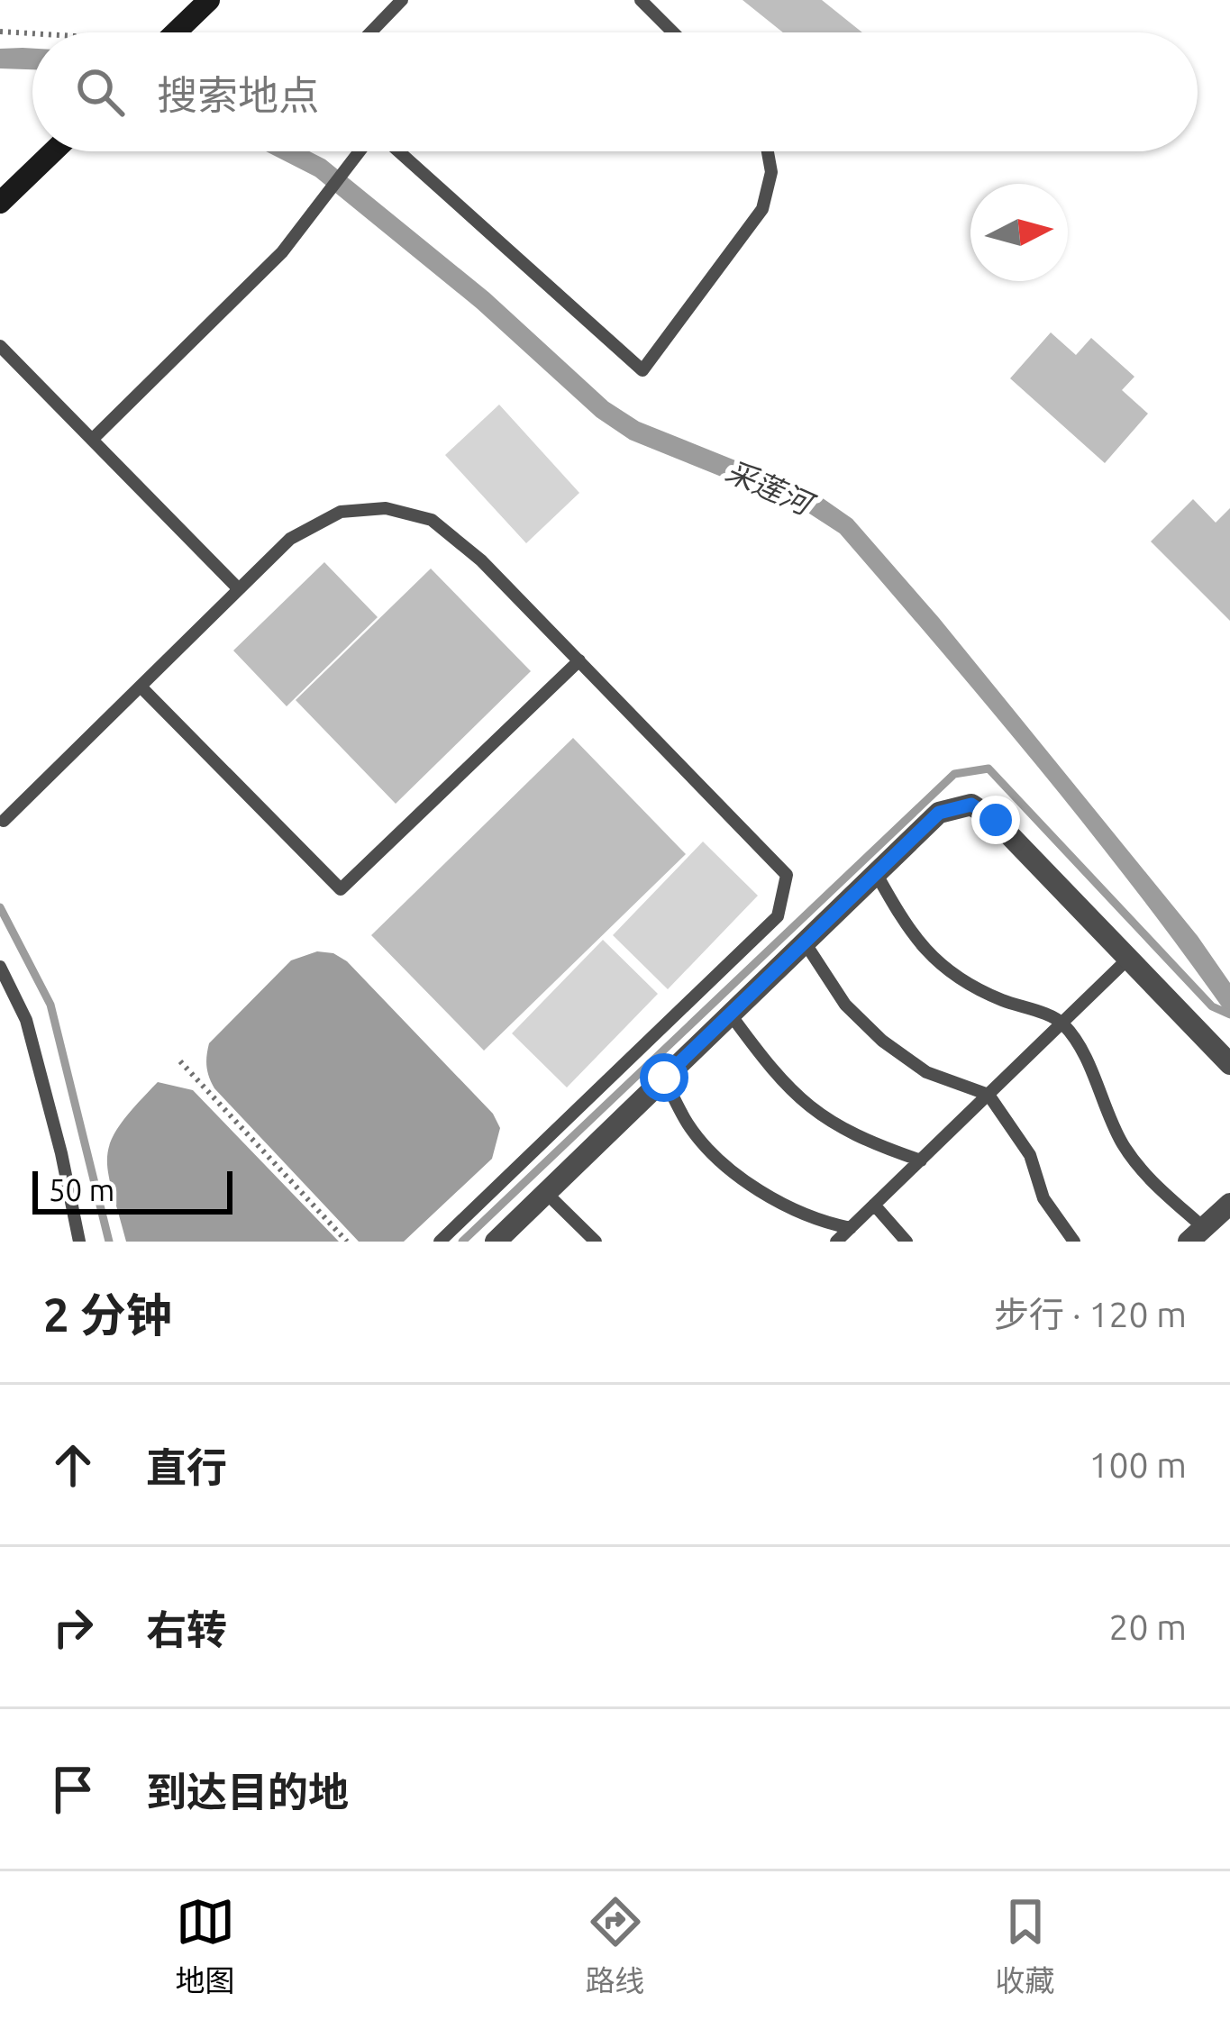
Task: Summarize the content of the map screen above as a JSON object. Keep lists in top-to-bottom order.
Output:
{
  "water": ["采莲河"],
  "scale_bar": "50 m",
  "north": "right",
  "page": {
    "search": "搜索地点",
    "scale": "50 m",
    "heading": ["2 分钟", "步行 · 120 m"],
    "list": [
      ["直行", "100 m"],
      ["右转", "20 m"],
      "到达目的地"
    ],
    "nav": ["地图", "路线", "收藏"]
  }
}
